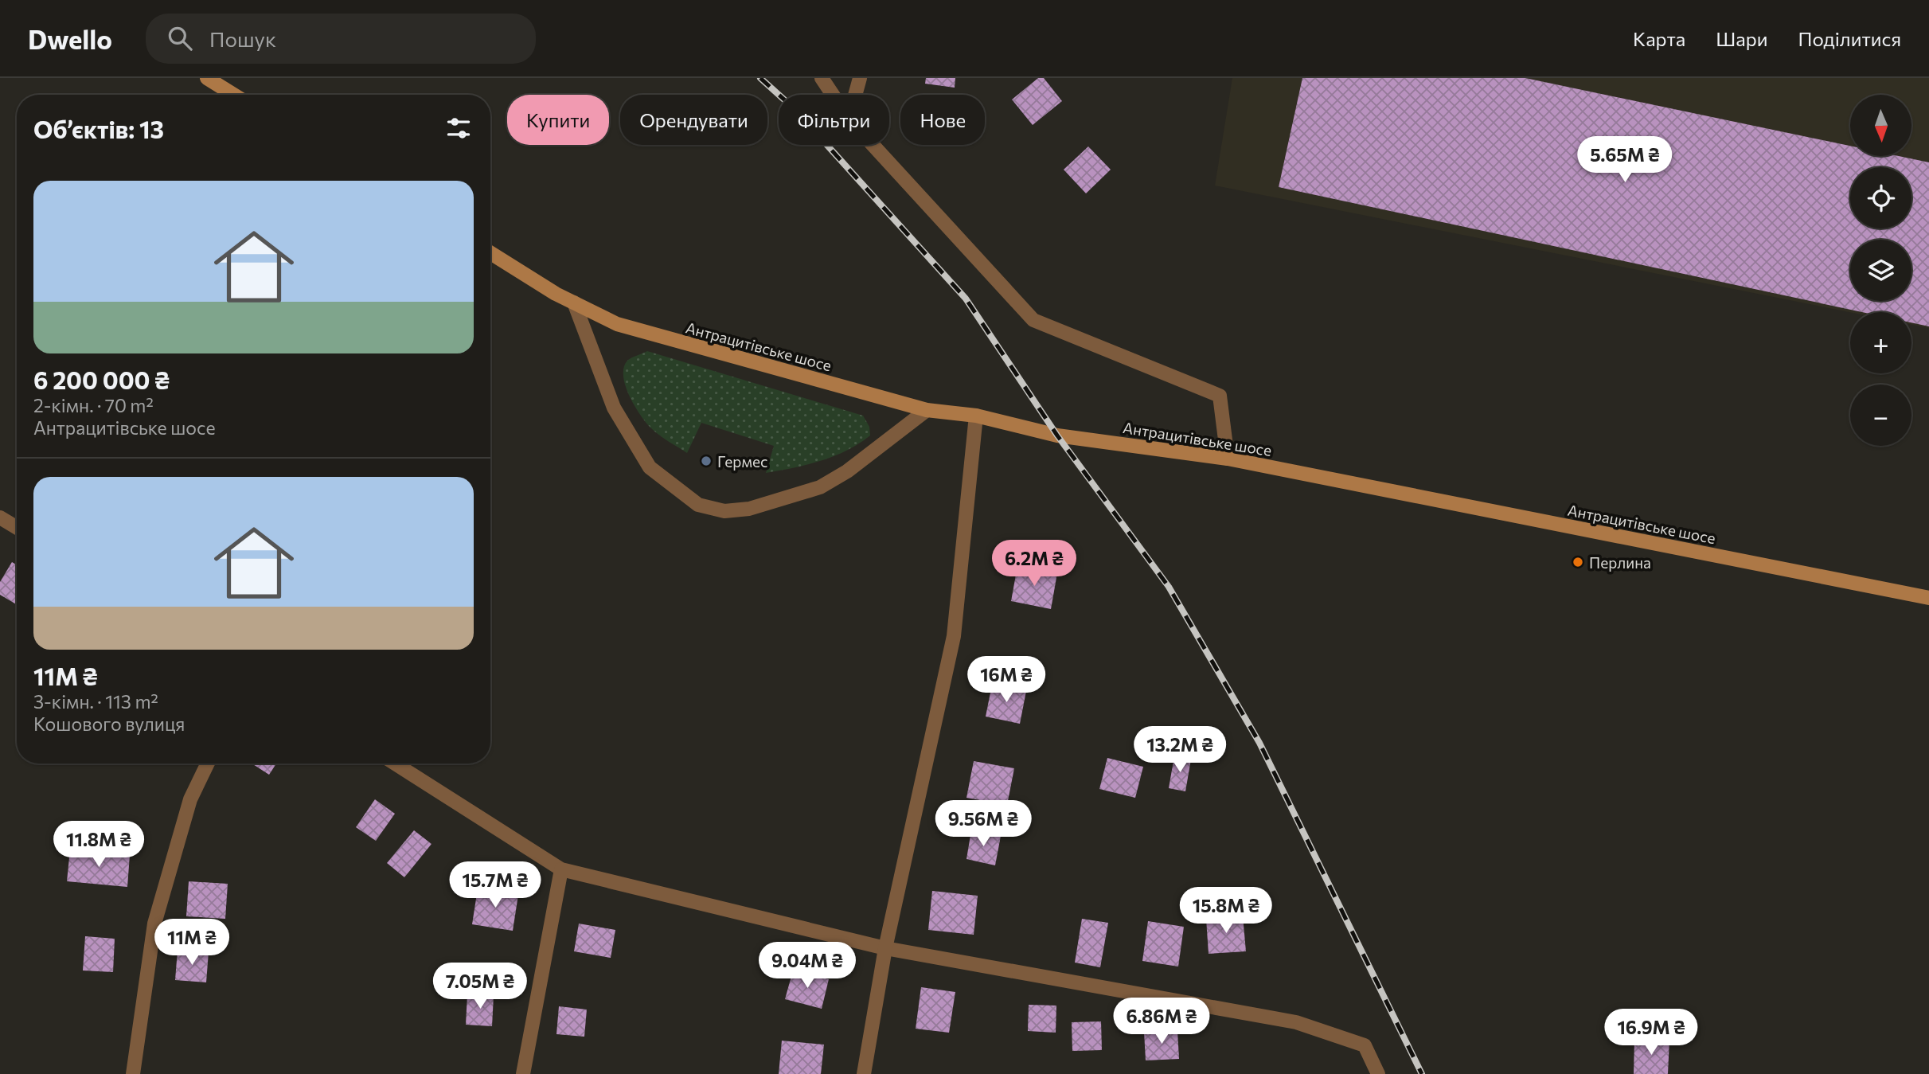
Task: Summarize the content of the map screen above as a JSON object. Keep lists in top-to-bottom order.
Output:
{
  "streets": {
    "main road": ["Антрацитівське шосе"]
  },
  "places": ["Гермес", "Перлина"],
  "north": "bottom",
  "page": {
    "header": "Dwello",
    "search": "Пошук",
    "nav": ["Карта", "Шари", "Поділитися"],
    "map_buttons": ["+", "−"],
    "chip": [
      "Купити",
      "Орендувати",
      "Фільтри",
      "Нове"
    ],
    "heading": "Об’єктів: 13",
    "price": [
      "5.65M ₴",
      "6.2M ₴",
      "16M ₴",
      "13.2M ₴",
      "9.56M ₴",
      "11.8M ₴",
      "15.7M ₴",
      "15.8M ₴",
      "11M ₴",
      "9.04M ₴",
      "7.05M ₴",
      "6.86M ₴",
      "16.9M ₴"
    ],
    "list": [
      {
        "name": "6 200 000 ₴",
        "note": "2-кімн. · 70 m² · Антрацитівське шосе"
      },
      {
        "name": "11M ₴",
        "note": "3-кімн. · 113 m² · Кошового вулиця"
      }
    ]
  }
}
